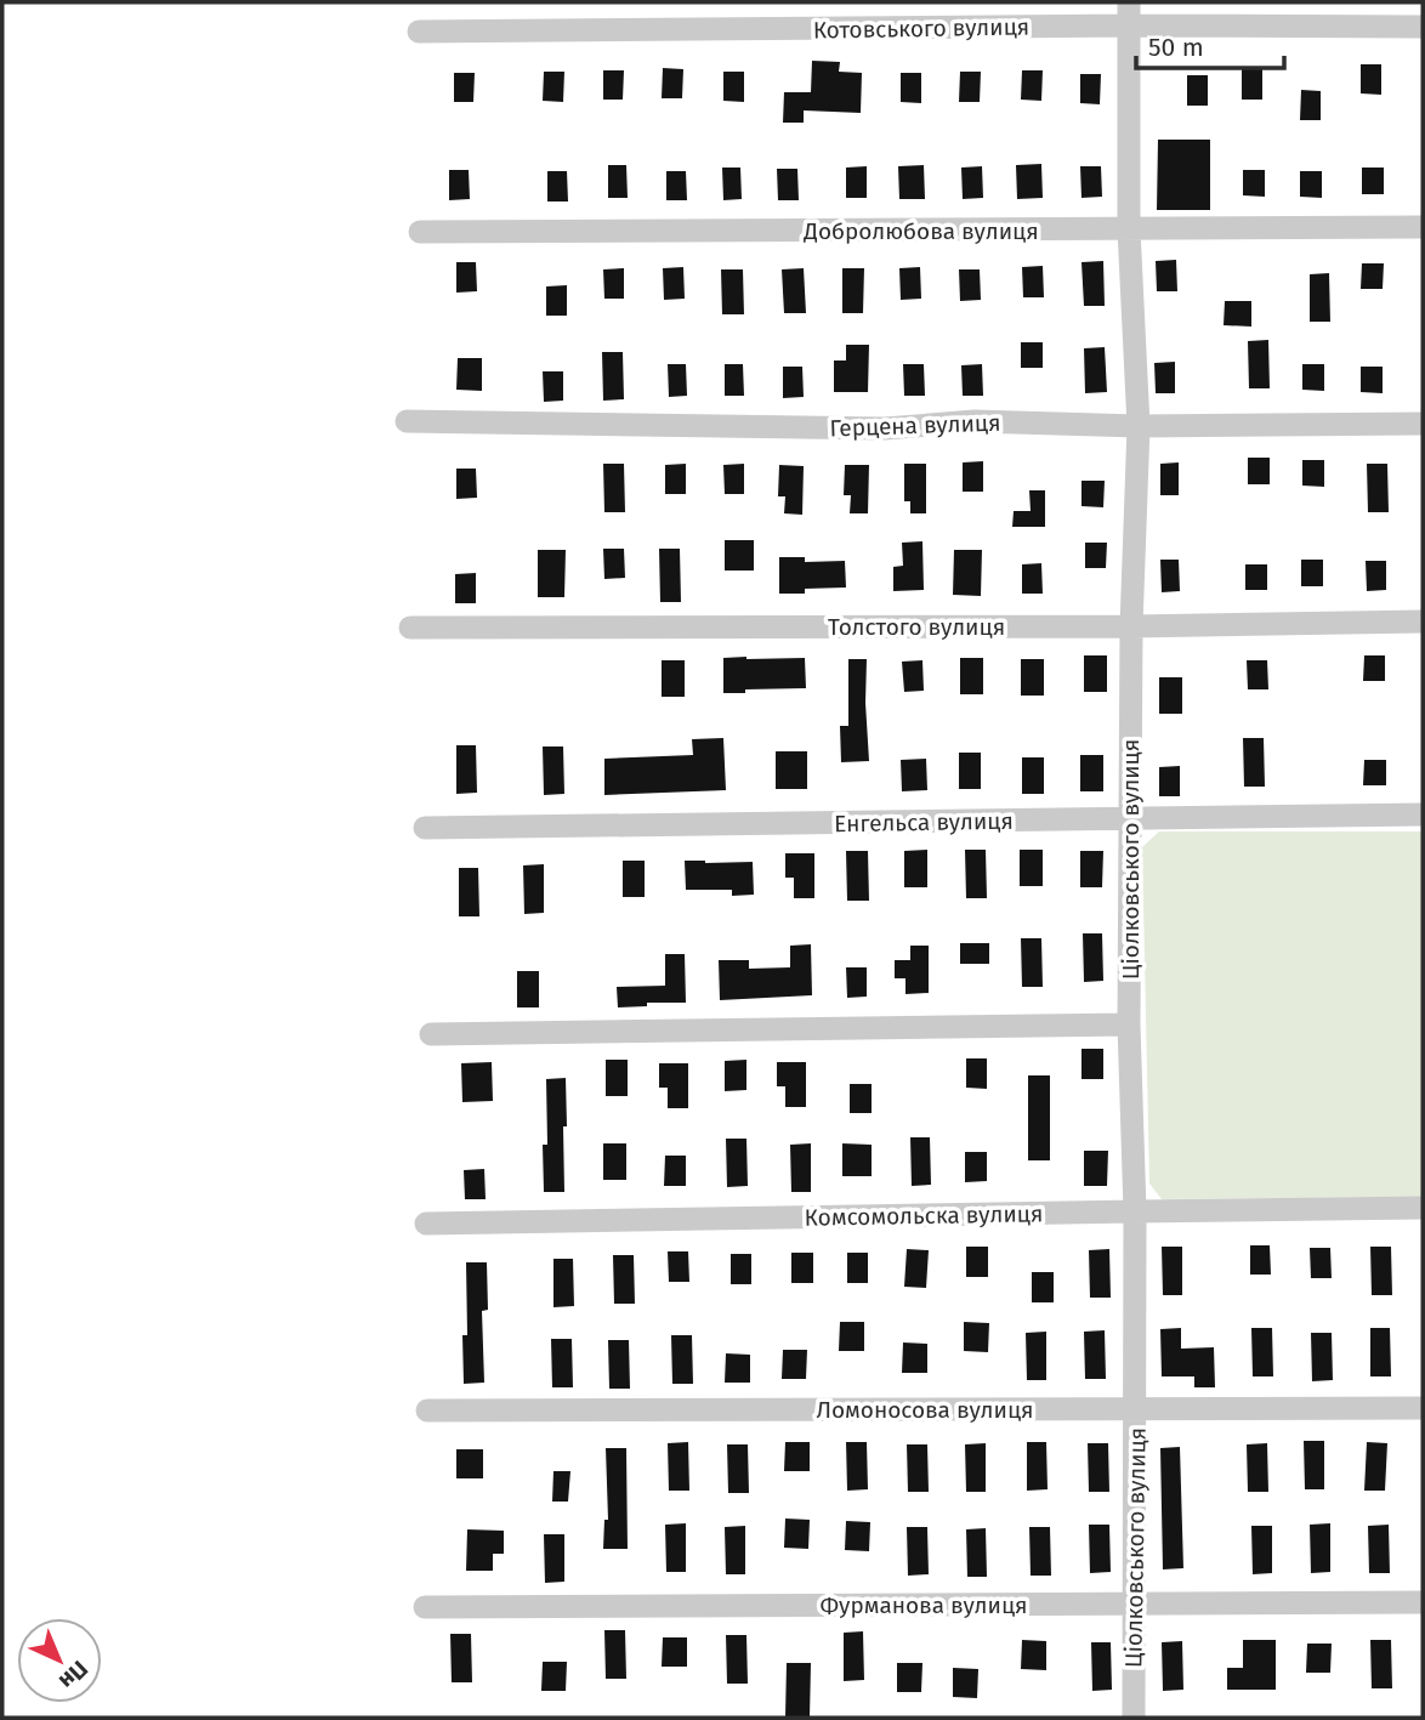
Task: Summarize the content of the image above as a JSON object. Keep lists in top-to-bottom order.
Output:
{
  "streets": {
    "street": [
      "Котовського вулиця",
      "Добролюбова вулиця",
      "Герцена вулиця",
      "Толстого вулиця",
      "Енгельса вулиця",
      "Ціолковського вулиця",
      "Комсомольска вулиця",
      "Ломоносова вулиця",
      "Фурманова вулиця"
    ]
  },
  "crossings": [
    ["Котовського вулиця", "Ціолковського вулиця"],
    ["Добролюбова вулиця", "Ціолковського вулиця"],
    ["Герцена вулиця", "Ціолковського вулиця"],
    ["Толстого вулиця", "Ціолковського вулиця"],
    ["Енгельса вулиця", "Ціолковського вулиця"],
    ["Ціолковського вулиця", "Комсомольска вулиця"],
    ["Ціолковського вулиця", "Ломоносова вулиця"],
    ["Ціолковського вулиця", "Фурманова вулиця"]
  ],
  "scale_bar": "50 m",
  "north": "bottom right"
}
